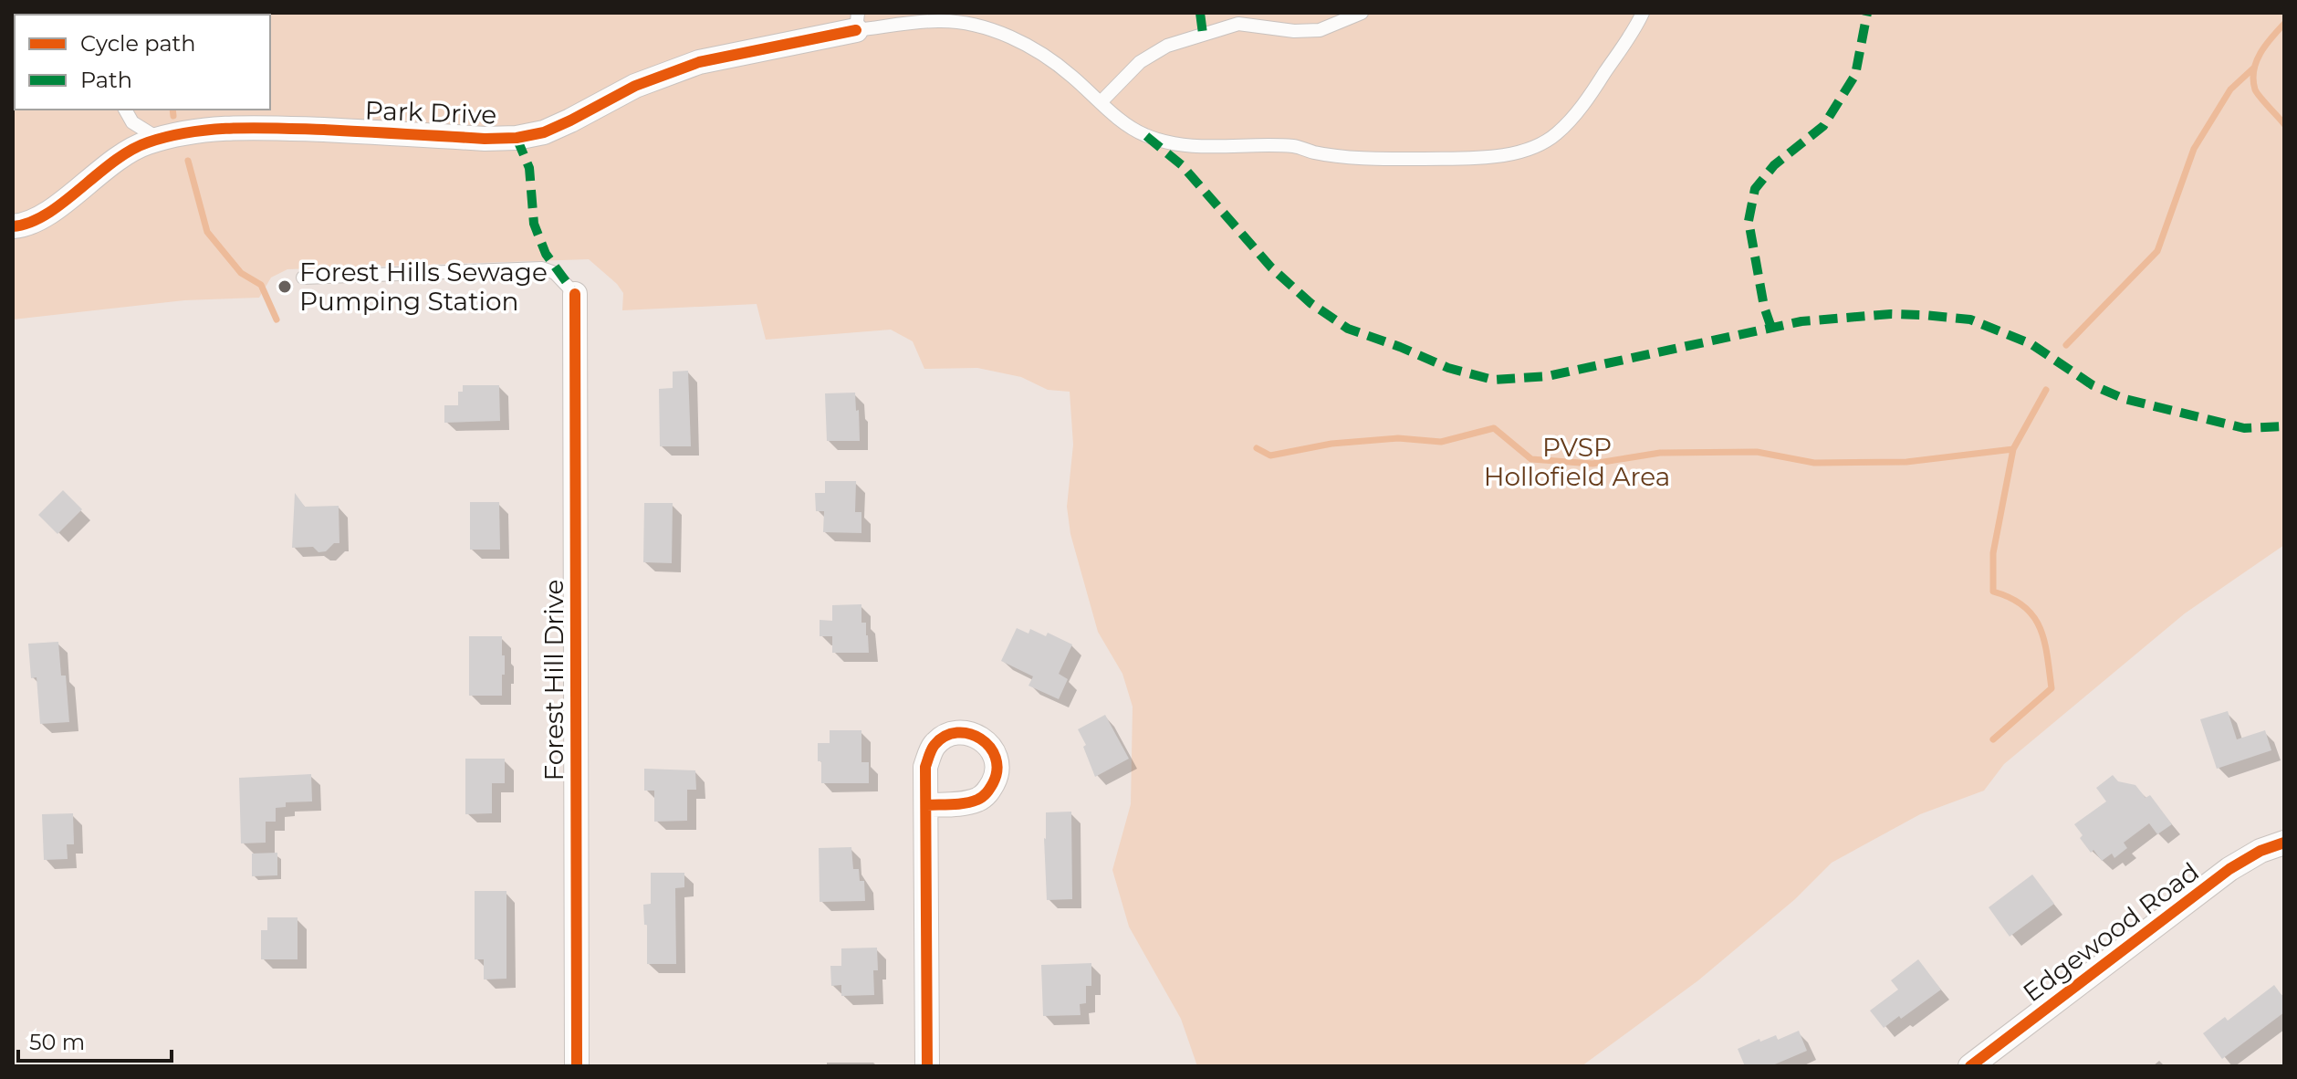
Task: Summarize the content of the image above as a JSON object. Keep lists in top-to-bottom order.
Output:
{
  "streets": {
    "street": ["Park Drive", "Forest Hill Drive", "Edgewood Road"]
  },
  "parks": ["PVSP Hollofield Area"],
  "places": ["Forest Hills Sewage Pumping Station"],
  "legend": ["Cycle path", "Path"],
  "scale_bar": "50 m"
}
